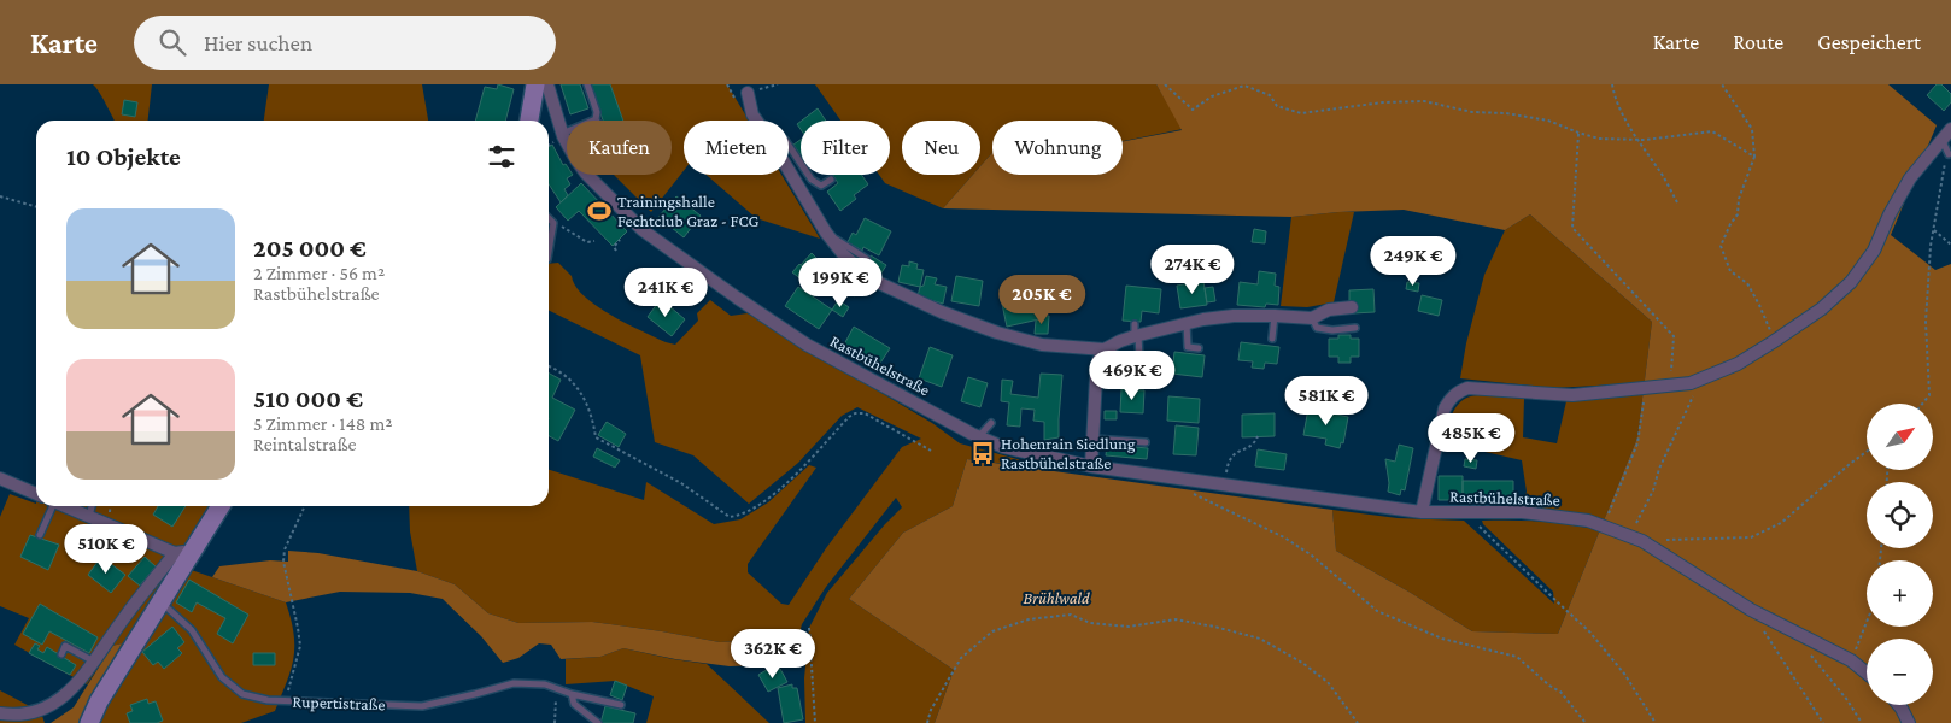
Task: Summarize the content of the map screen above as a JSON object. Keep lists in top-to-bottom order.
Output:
{
  "streets": {
    "street": ["Rastbühelstraße"],
    "lane": ["Rupertistraße"]
  },
  "parks": ["Brühlwald"],
  "places": {
    "sports": ["Trainingshalle Fechtclub Graz - FCG"],
    "bus stop": ["Hohenrain Siedlung Rastbühelstraße"]
  },
  "north": "top right",
  "page": {
    "header": "Karte",
    "search": "Hier suchen",
    "nav": ["Karte", "Route", "Gespeichert"],
    "chip": [
      "Kaufen",
      "Mieten",
      "Filter",
      "Neu",
      "Wohnung"
    ],
    "heading": "10 Objekte",
    "list": [
      {
        "name": "205 000 €",
        "note": "2 Zimmer · 56 m² · Rastbühelstraße"
      },
      {
        "name": "510 000 €",
        "note": "5 Zimmer · 148 m² · Reintalstraße"
      }
    ],
    "price": [
      "249K €",
      "274K €",
      "199K €",
      "241K €",
      "205K €",
      "469K €",
      "581K €",
      "485K €",
      "510K €",
      "362K €"
    ],
    "map_buttons": ["+", "−"]
  }
}
